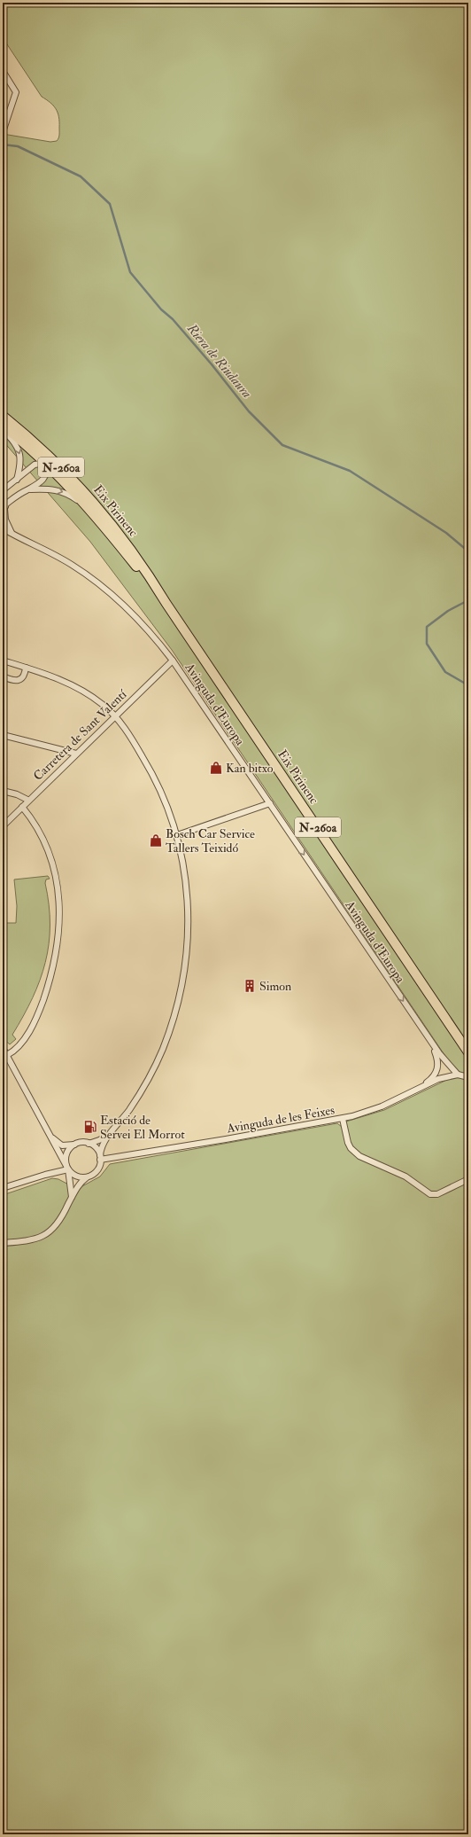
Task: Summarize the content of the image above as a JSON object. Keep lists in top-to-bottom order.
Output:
{
  "streets": {
    "main road": ["N-260a", "Eix Pirinenc"],
    "street": ["Avinguda d'Europa", "Carretera de Sant Valentí", "Avinguda de les Feixes"]
  },
  "crossings": [
    ["Avinguda d'Europa", "Carretera de Sant Valentí"],
    ["Avinguda d'Europa", "Avinguda de les Feixes"]
  ],
  "one_way": ["Avinguda d'Europa"],
  "water": ["Riera de Riudaura"],
  "places": {
    "shop": ["Kan bitxo", "Bosch Car Service Tallers Teixidó"],
    "building": ["Simon"],
    "fuel station": ["Estació de Servei El Morrot"]
  }
}
